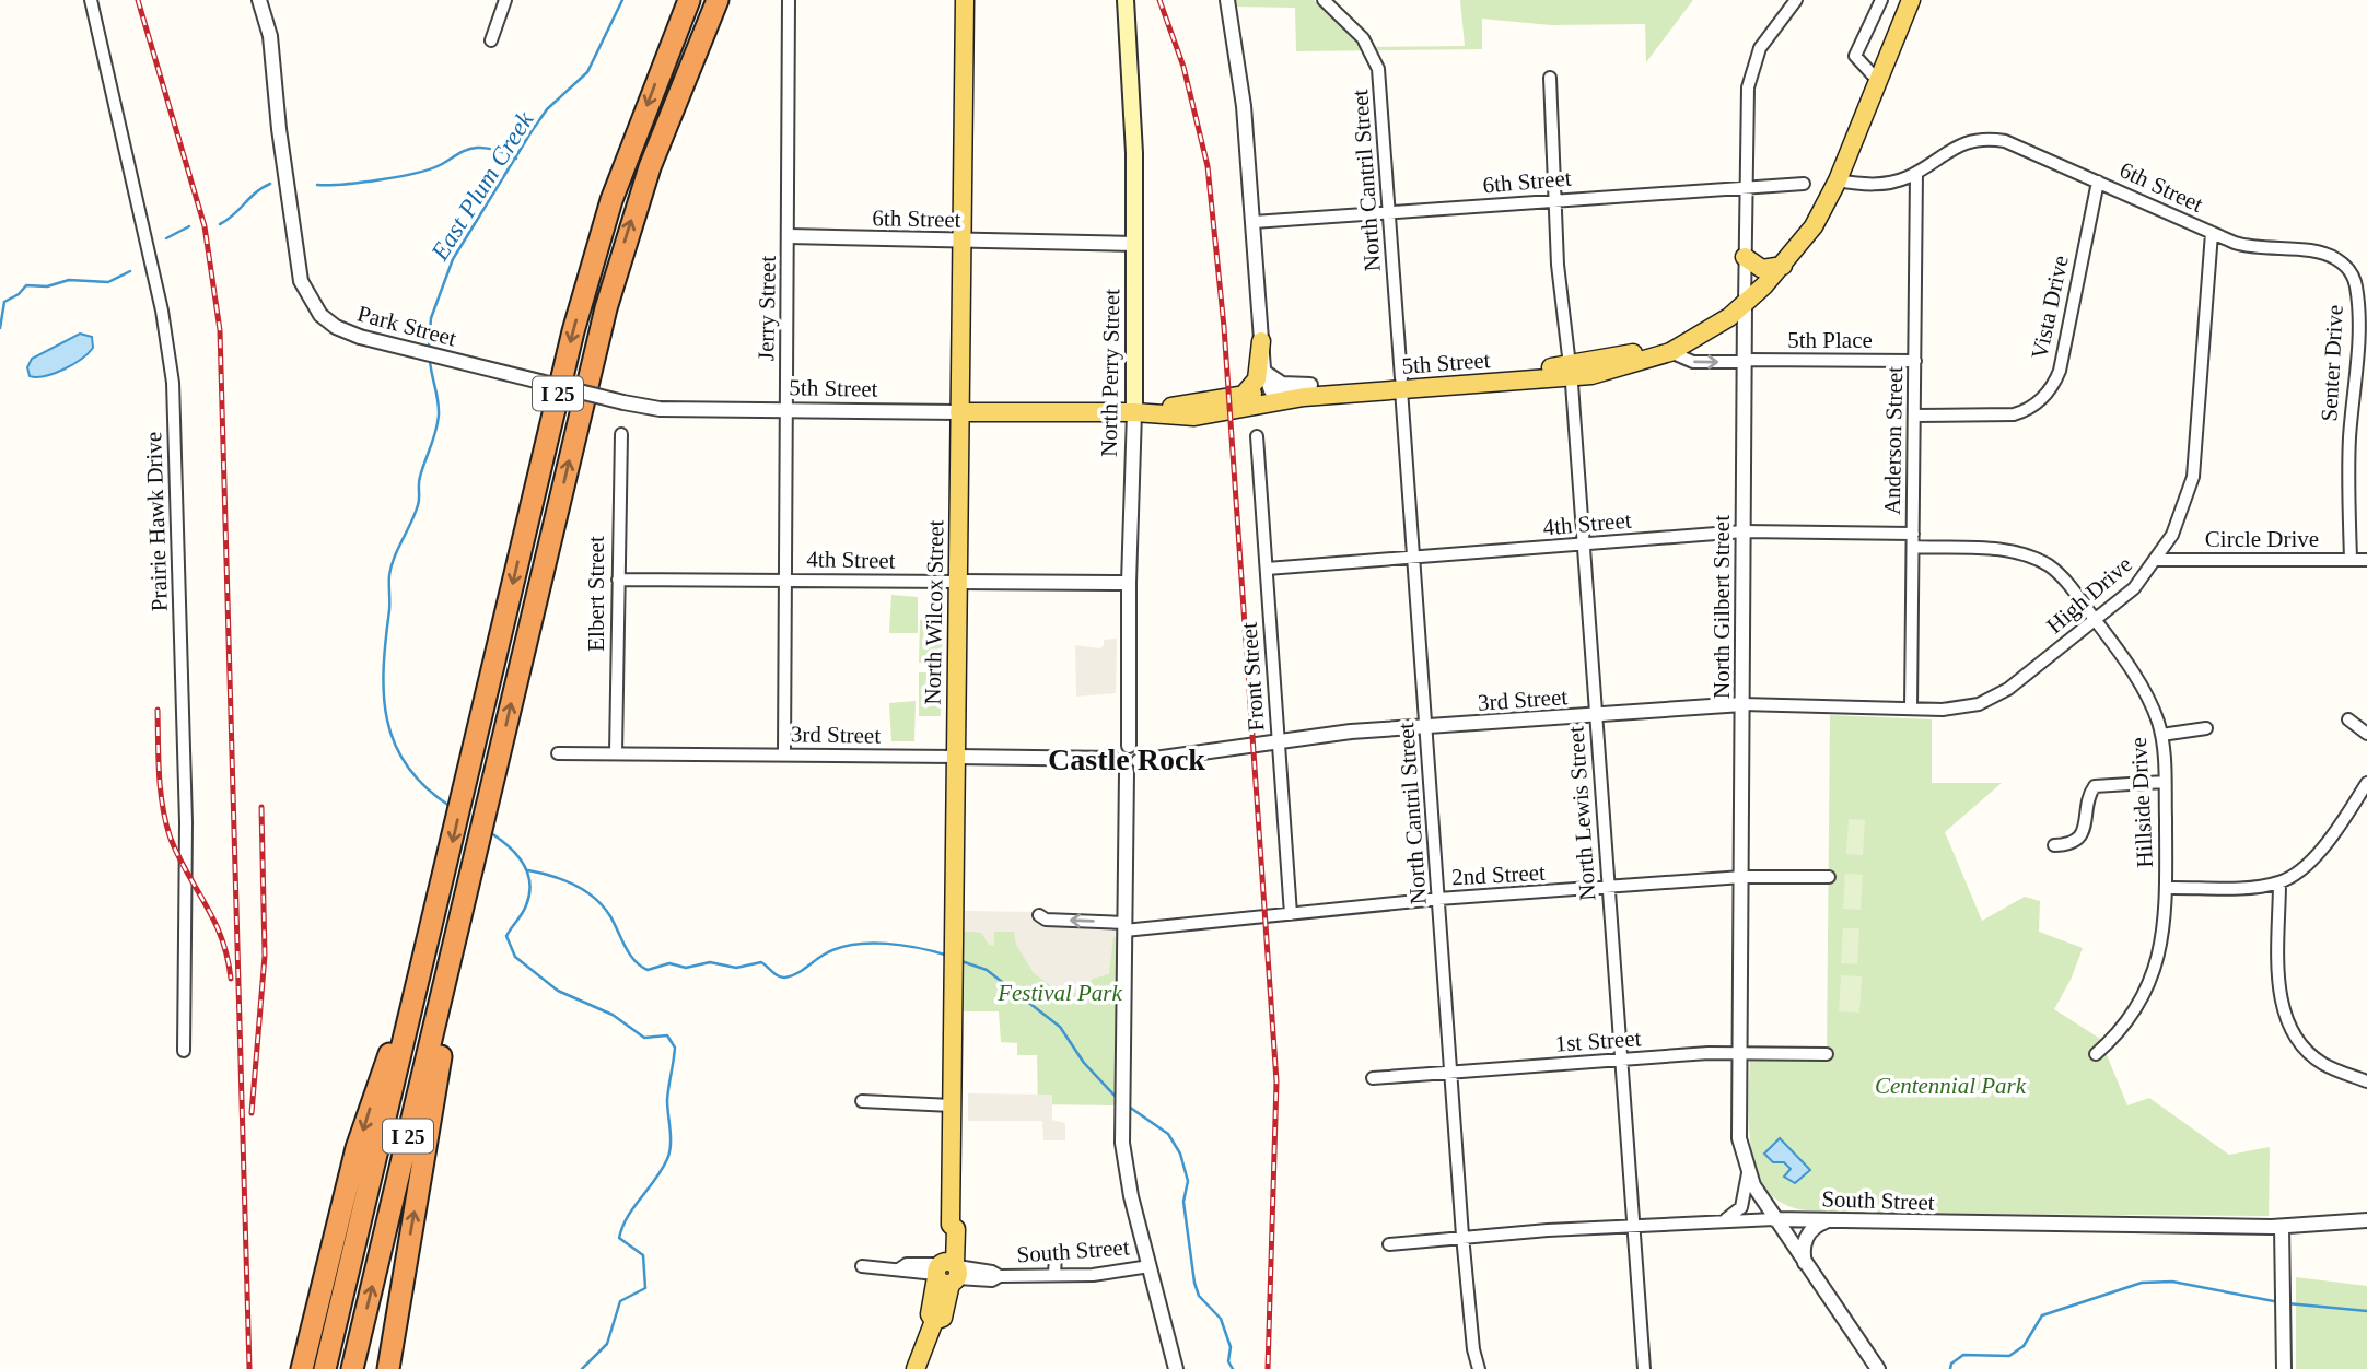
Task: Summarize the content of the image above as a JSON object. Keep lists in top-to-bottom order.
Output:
{
  "streets": {
    "highway": ["I 25"],
    "main road": ["5th Street", "North Perry Street", "North Wilcox Street"],
    "street": [
      "North Cantril Street",
      "6th Street",
      "Vista Drive",
      "Jerry Street",
      "Park Street",
      "5th Place",
      "Senter Drive",
      "Anderson Street",
      "Prairie Hawk Drive",
      "4th Street",
      "Circle Drive",
      "Elbert Street",
      "High Drive",
      "North Gilbert Street",
      "Front Street",
      "3rd Street",
      "Hillside Drive",
      "North Lewis Street",
      "2nd Street",
      "1st Street",
      "South Street"
    ]
  },
  "crossings": [
    ["North Cantril Street", "6th Street"],
    ["North Cantril Street", "5th Street"],
    ["North Cantril Street", "4th Street"],
    ["North Cantril Street", "3rd Street"],
    ["North Cantril Street", "2nd Street"],
    ["North Cantril Street", "1st Street"],
    ["North Cantril Street", "South Street"],
    ["6th Street", "Vista Drive"],
    ["6th Street", "Jerry Street"],
    ["6th Street", "5th Street"],
    ["6th Street", "Senter Drive"],
    ["6th Street", "North Perry Street"],
    ["6th Street", "Anderson Street"],
    ["6th Street", "High Drive"],
    ["6th Street", "North Gilbert Street"],
    ["6th Street", "North Wilcox Street"],
    ["6th Street", "North Lewis Street"],
    ["Vista Drive", "Anderson Street"],
    ["Jerry Street", "5th Street"],
    ["Jerry Street", "4th Street"],
    ["Jerry Street", "3rd Street"],
    ["Park Street", "5th Street"],
    ["5th Place", "5th Street"],
    ["5th Place", "Anderson Street"],
    ["5th Place", "North Gilbert Street"],
    ["5th Street", "North Perry Street"],
    ["5th Street", "North Gilbert Street"],
    ["5th Street", "North Wilcox Street"],
    ["5th Street", "North Lewis Street"],
    ["Senter Drive", "Circle Drive"],
    ["Senter Drive", "High Drive"],
    ["North Perry Street", "4th Street"],
    ["North Perry Street", "3rd Street"],
    ["Anderson Street", "4th Street"],
    ["Anderson Street", "High Drive"],
    ["Anderson Street", "3rd Street"],
    ["Anderson Street", "Hillside Drive"],
    ["4th Street", "Elbert Street"],
    ["4th Street", "North Gilbert Street"],
    ["4th Street", "North Wilcox Street"],
    ["4th Street", "Front Street"],
    ["4th Street", "Hillside Drive"],
    ["4th Street", "North Lewis Street"],
    ["Circle Drive", "High Drive"],
    ["Elbert Street", "3rd Street"],
    ["High Drive", "3rd Street"],
    ["High Drive", "Hillside Drive"],
    ["North Gilbert Street", "3rd Street"],
    ["North Gilbert Street", "2nd Street"],
    ["North Gilbert Street", "1st Street"],
    ["North Gilbert Street", "South Street"],
    ["North Wilcox Street", "3rd Street"],
    ["North Wilcox Street", "South Street"],
    ["Front Street", "3rd Street"],
    ["Front Street", "2nd Street"],
    ["3rd Street", "North Lewis Street"],
    ["North Lewis Street", "2nd Street"],
    ["North Lewis Street", "1st Street"],
    ["North Lewis Street", "South Street"]
  ],
  "districts": ["Castle Rock"],
  "water": ["East Plum Creek"],
  "parks": ["Festival Park", "Centennial Park"]
}
